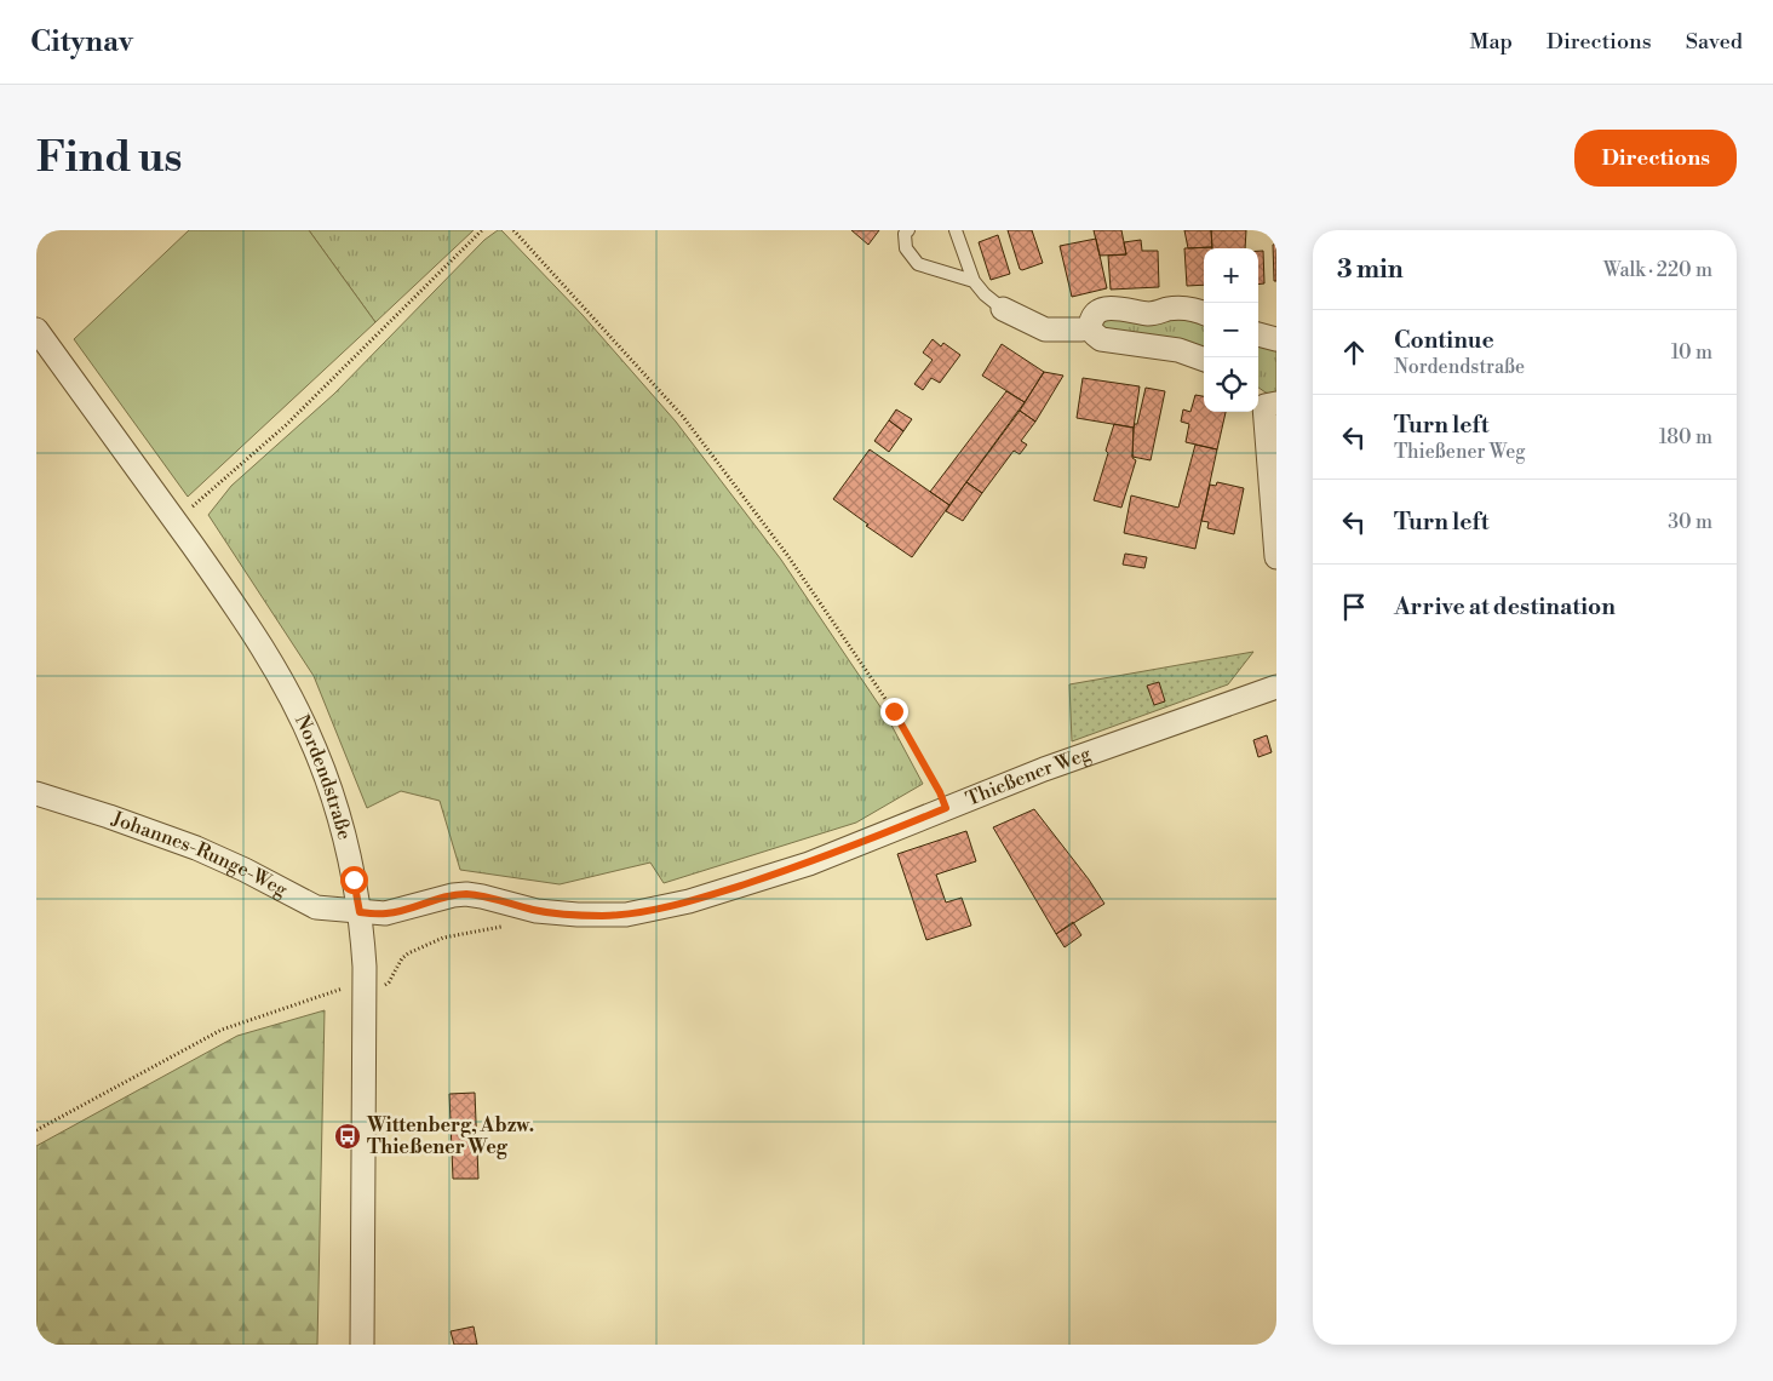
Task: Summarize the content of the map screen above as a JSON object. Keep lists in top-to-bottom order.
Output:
{
  "streets": {
    "street": ["Thießener Weg", "Nordendstraße", "Johannes-Runge-Weg"]
  },
  "crossings": [
    ["Thießener Weg", "Nordendstraße"],
    ["Thießener Weg", "Johannes-Runge-Weg"],
    ["Nordendstraße", "Johannes-Runge-Weg"]
  ],
  "places": {
    "bus stop": ["Wittenberg, Abzw. Thießener Weg"]
  },
  "page": {
    "header": "Citynav",
    "nav": ["Map", "Directions", "Saved"],
    "buttons": "Directions",
    "title": "Find us",
    "heading": ["3 min", "Walk · 220 m"],
    "map_buttons": ["+", "−"],
    "list": [
      ["Continue", "Nordendstraße", "10 m"],
      ["Turn left", "Thießener Weg", "180 m"],
      ["Turn left", "30 m"],
      "Arrive at destination"
    ]
  }
}
